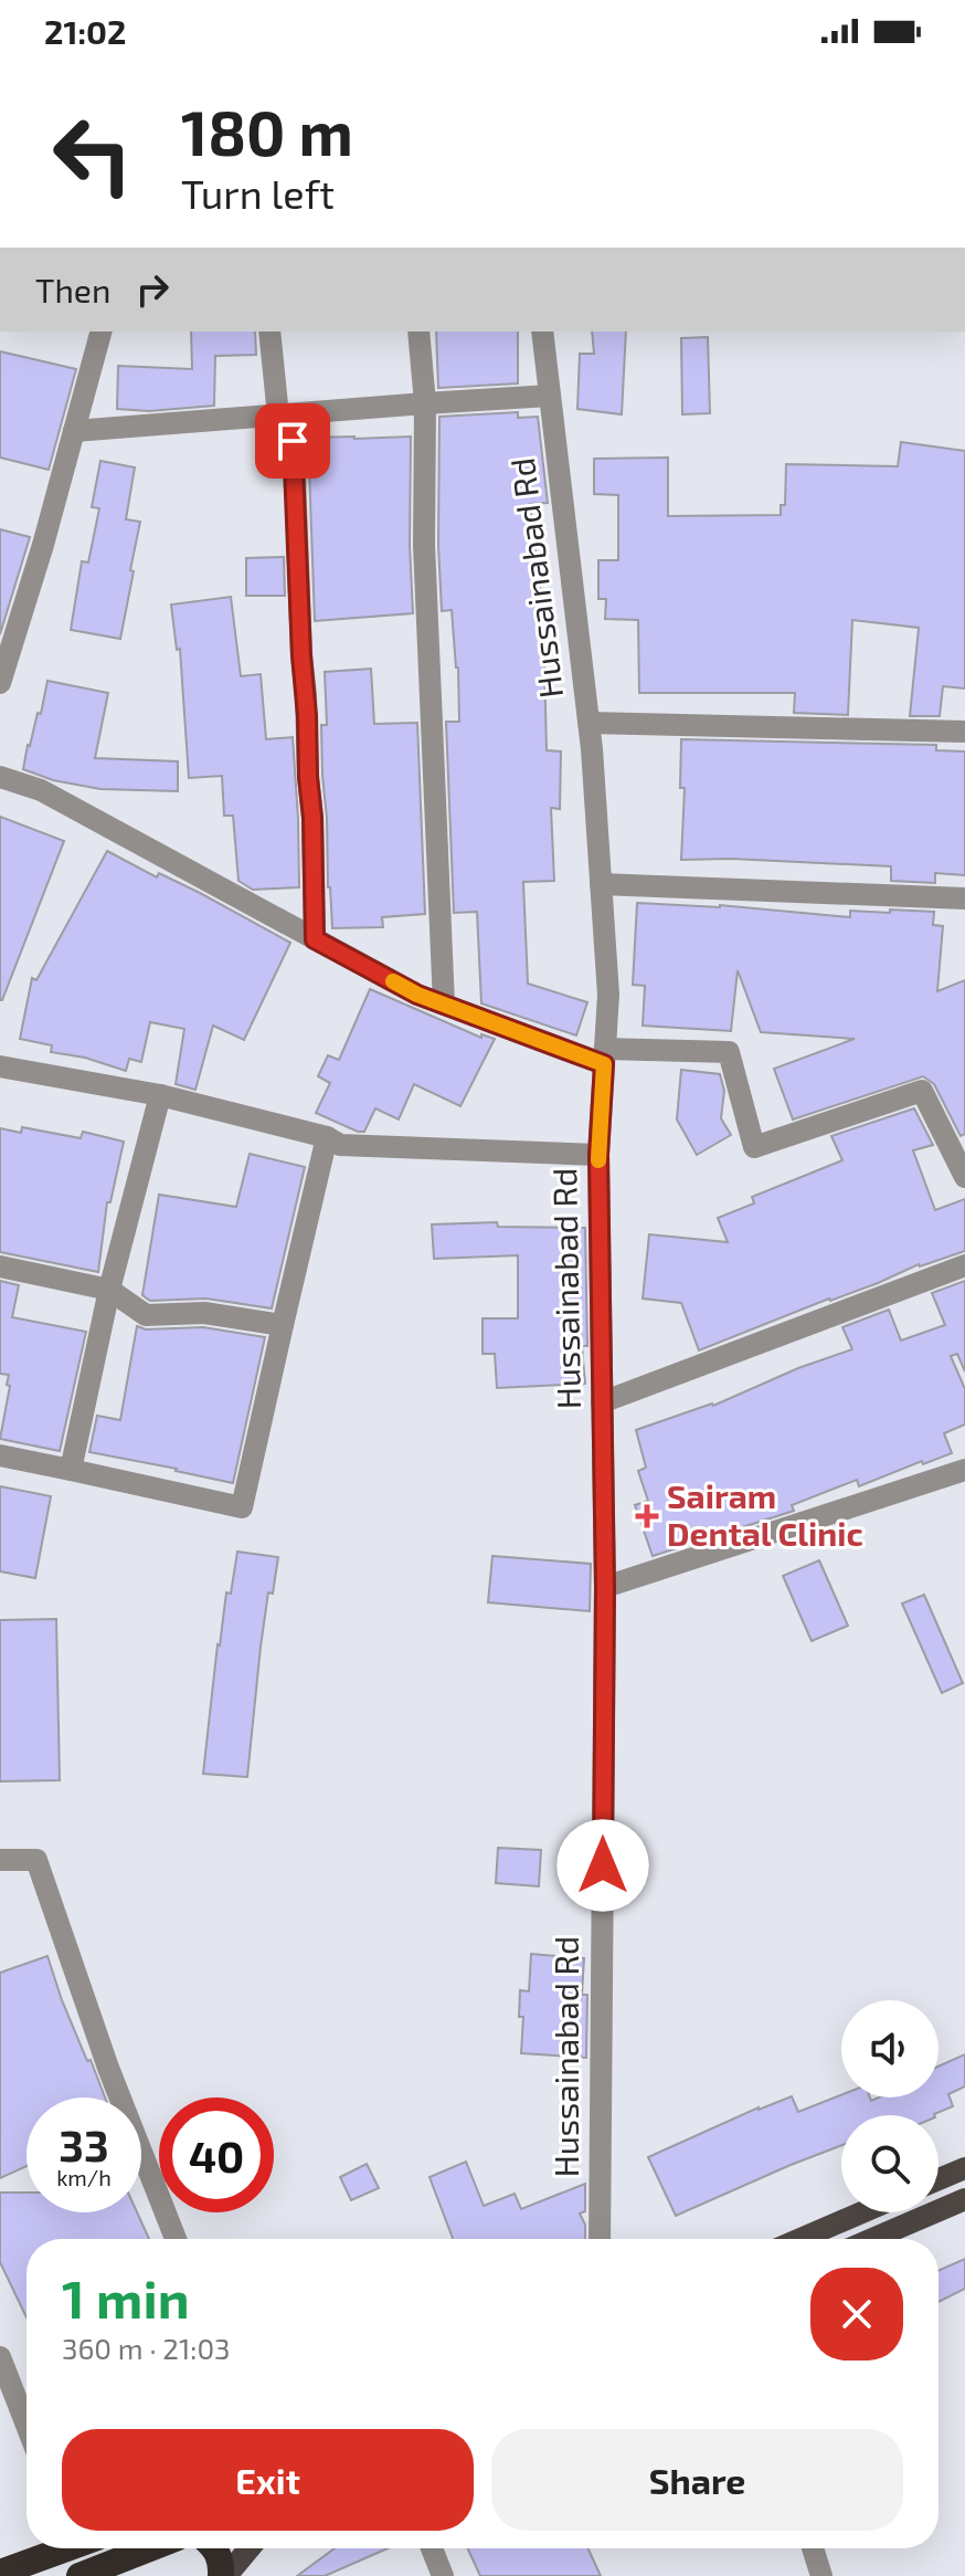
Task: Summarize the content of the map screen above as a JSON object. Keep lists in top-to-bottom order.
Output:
{
  "streets": {
    "street": ["Hussainabad Rd"]
  },
  "places": {
    "health": ["Sairam Dental Clinic"]
  },
  "page": {
    "status": "21:02",
    "turn": ["180 m", "Turn left"],
    "then": "Then",
    "speed": "33 km/h",
    "limit": "40",
    "heading": ["1 min", "360 m · 21:03"],
    "buttons": ["Exit", "Share"]
  }
}
